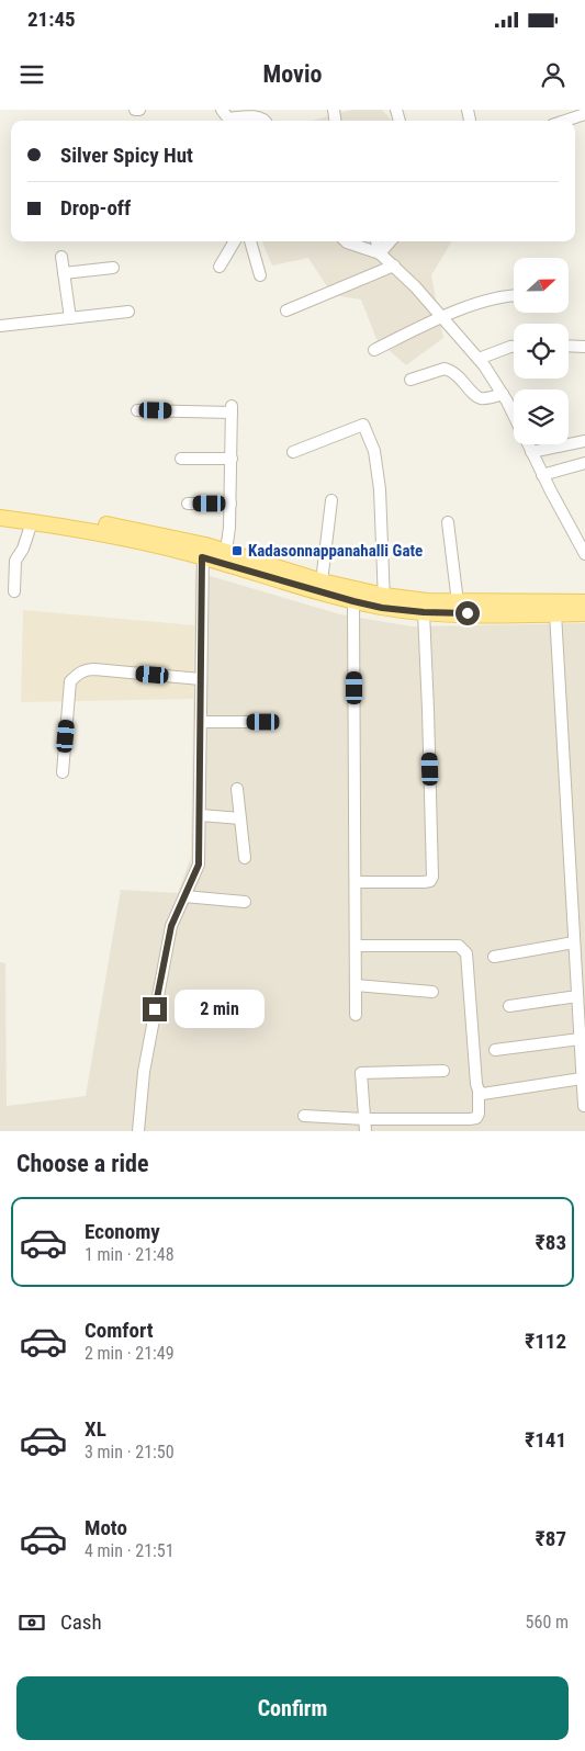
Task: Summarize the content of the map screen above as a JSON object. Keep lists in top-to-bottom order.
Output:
{
  "places": {
    "transit": ["Kadasonnappanahalli Gate"]
  },
  "north": "right",
  "page": {
    "status": "21:45",
    "header": "Movio",
    "banner": ["Silver Spicy Hut", "Drop-off"],
    "bubble": "2 min",
    "heading": "Choose a ride",
    "list": [
      {
        "name": "Economy",
        "note": "1 min · 21:48",
        "value": "₹83"
      },
      {
        "name": "Comfort",
        "note": "2 min · 21:49",
        "value": "₹112"
      },
      {
        "name": "XL",
        "note": "3 min · 21:50",
        "value": "₹141"
      },
      {
        "name": "Moto",
        "note": "4 min · 21:51",
        "value": "₹87"
      }
    ],
    "pay": ["Cash", "560 m"],
    "buttons": "Confirm"
  }
}
